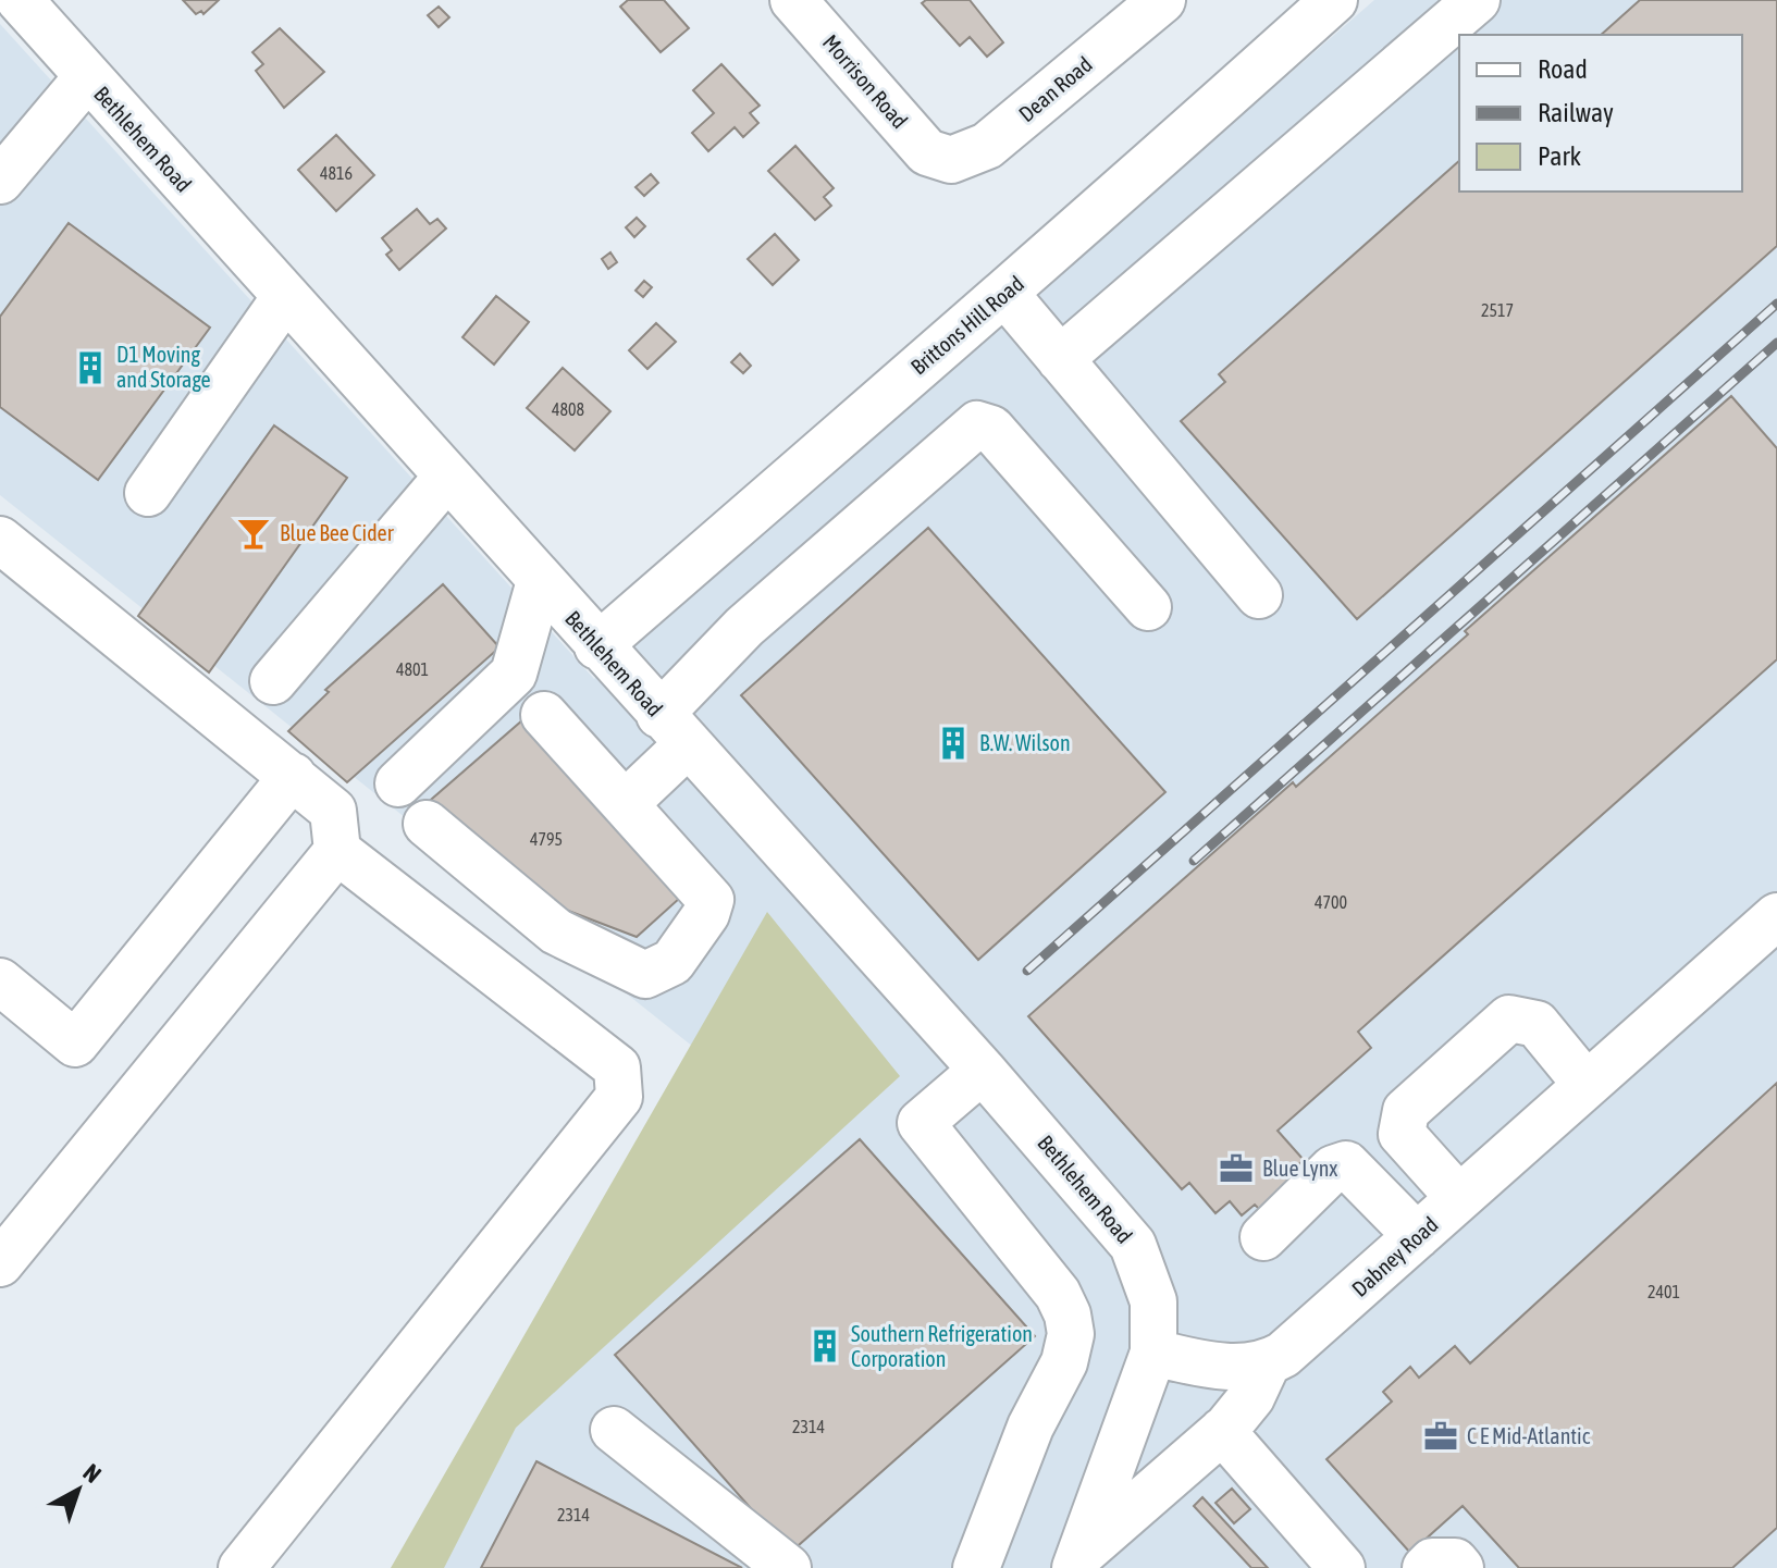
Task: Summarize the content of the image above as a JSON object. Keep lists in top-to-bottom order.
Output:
{
  "streets": {
    "street": [
      "Morrison Road",
      "Dean Road",
      "Bethlehem Road",
      "Brittons Hill Road",
      "Dabney Road"
    ]
  },
  "crossings": [
    ["Morrison Road", "Dean Road"],
    ["Bethlehem Road", "Brittons Hill Road"]
  ],
  "places": {
    "building": ["D1 Moving and Storage", "B.W. Wilson", "Southern Refrigeration Corporation"],
    "bar": ["Blue Bee Cider"],
    "office": ["Blue Lynx", "C E Mid-Atlantic"]
  },
  "house_numbers": [
    "4816",
    "2517",
    "4808",
    "4801",
    "4795",
    "4700",
    "2401",
    "2314",
    "2314"
  ],
  "legend": ["Road", "Railway", "Park"],
  "north": "top right"
}
